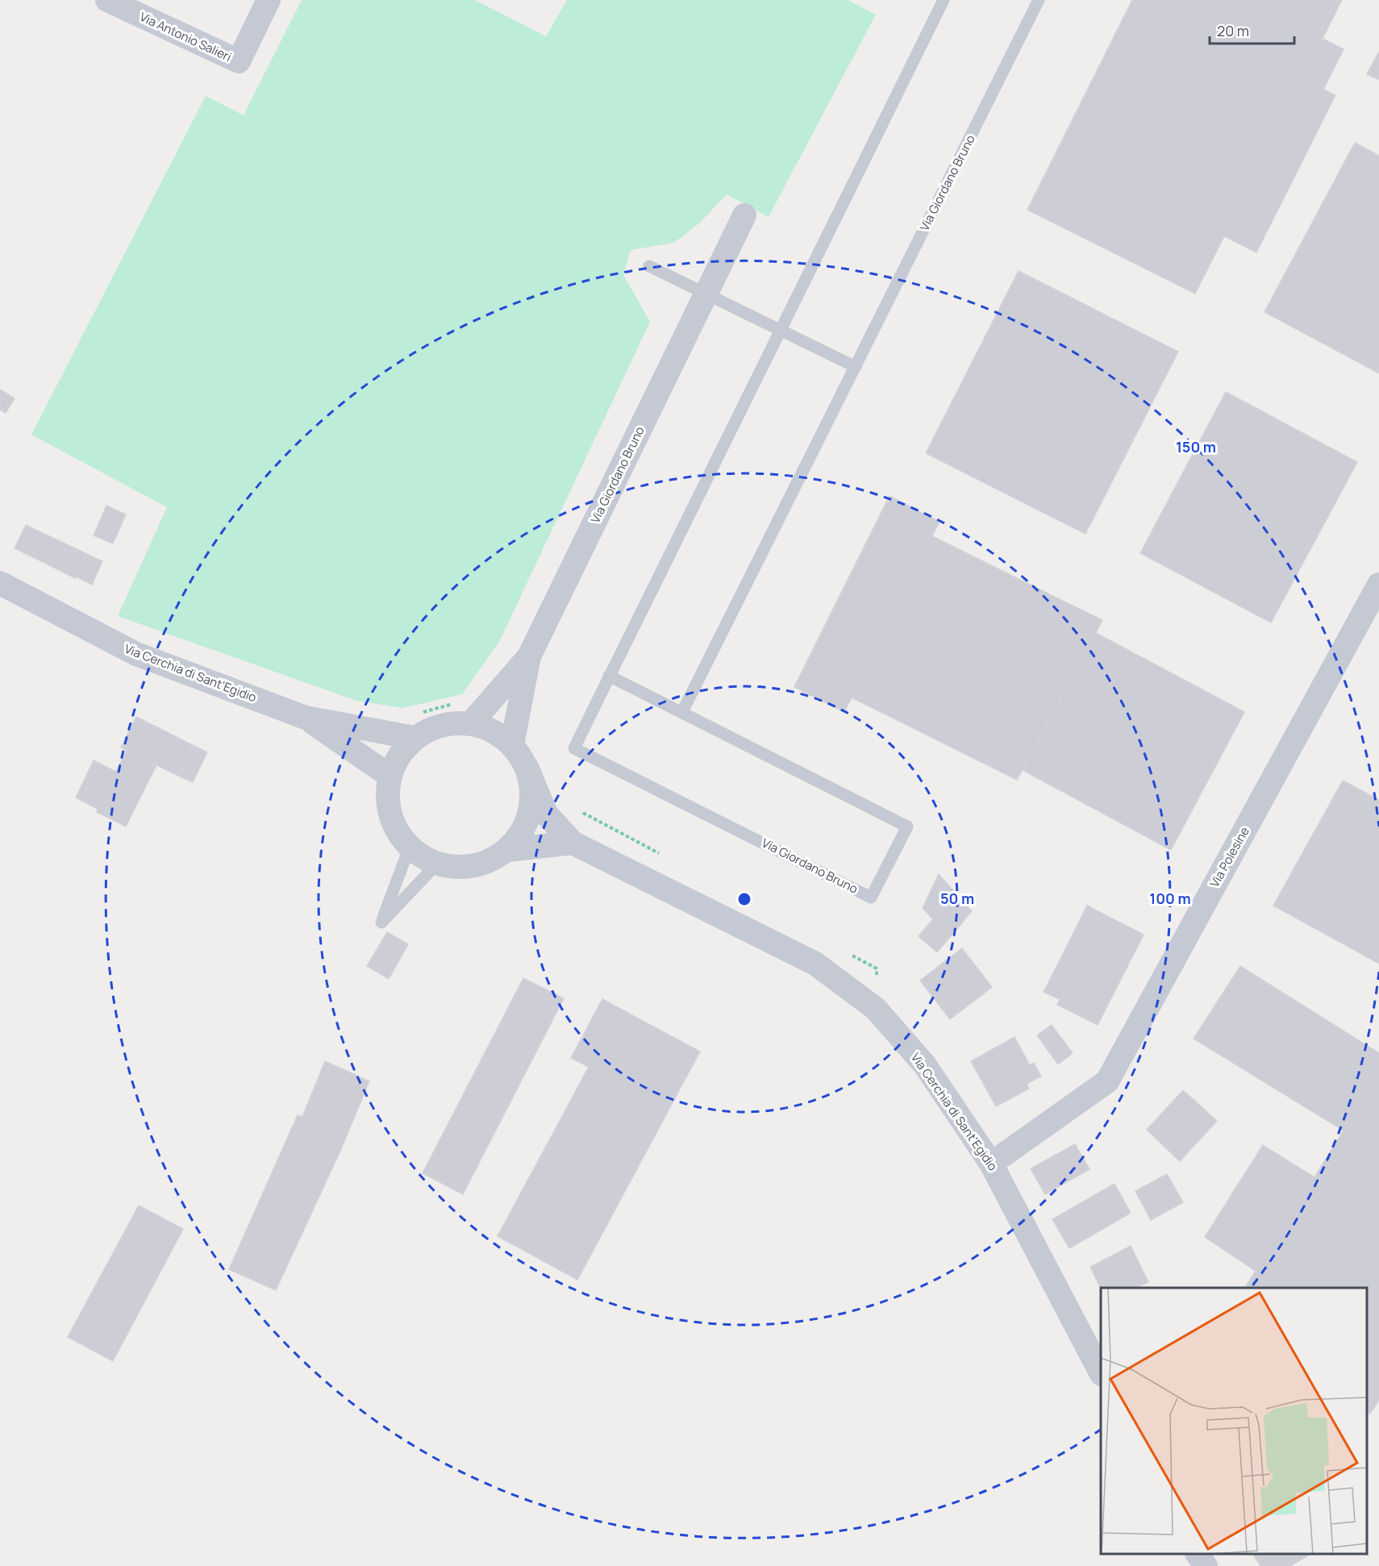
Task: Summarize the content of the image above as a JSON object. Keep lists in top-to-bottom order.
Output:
{
  "streets": {
    "street": [
      "Via Antonio Salieri",
      "Via Giordano Bruno",
      "Via Cerchia di Sant'Egidio",
      "Via Polesine"
    ]
  },
  "crossings": [
    ["Via Giordano Bruno", "Via Cerchia di Sant'Egidio"],
    ["Via Cerchia di Sant'Egidio", "Via Polesine"]
  ],
  "scale_bar": "20 m",
  "rings": ["150 m", "50 m", "100 m"]
}
